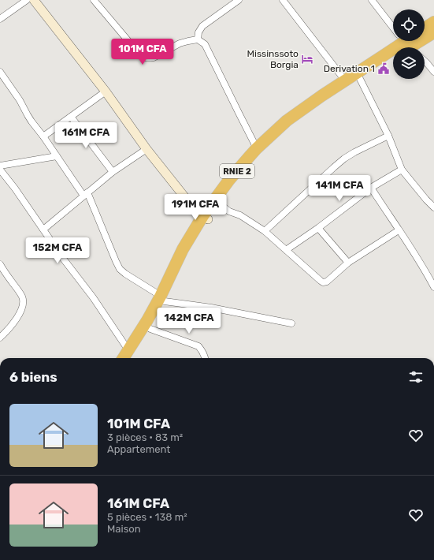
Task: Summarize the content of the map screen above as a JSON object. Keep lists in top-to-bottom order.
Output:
{
  "streets": {
    "highway": ["RNIE 2"]
  },
  "places": {
    "hotel": ["Missinssoto Borgia"],
    "public building": ["Derivation 1"]
  },
  "page": {
    "price": [
      "101M CFA",
      "161M CFA",
      "141M CFA",
      "191M CFA",
      "152M CFA",
      "142M CFA"
    ],
    "heading": "6 biens",
    "list": [
      {
        "name": "101M CFA",
        "note": "3 pièces · 83 m² · Appartement"
      },
      {
        "name": "161M CFA",
        "note": "5 pièces · 138 m² · Maison"
      }
    ]
  }
}
